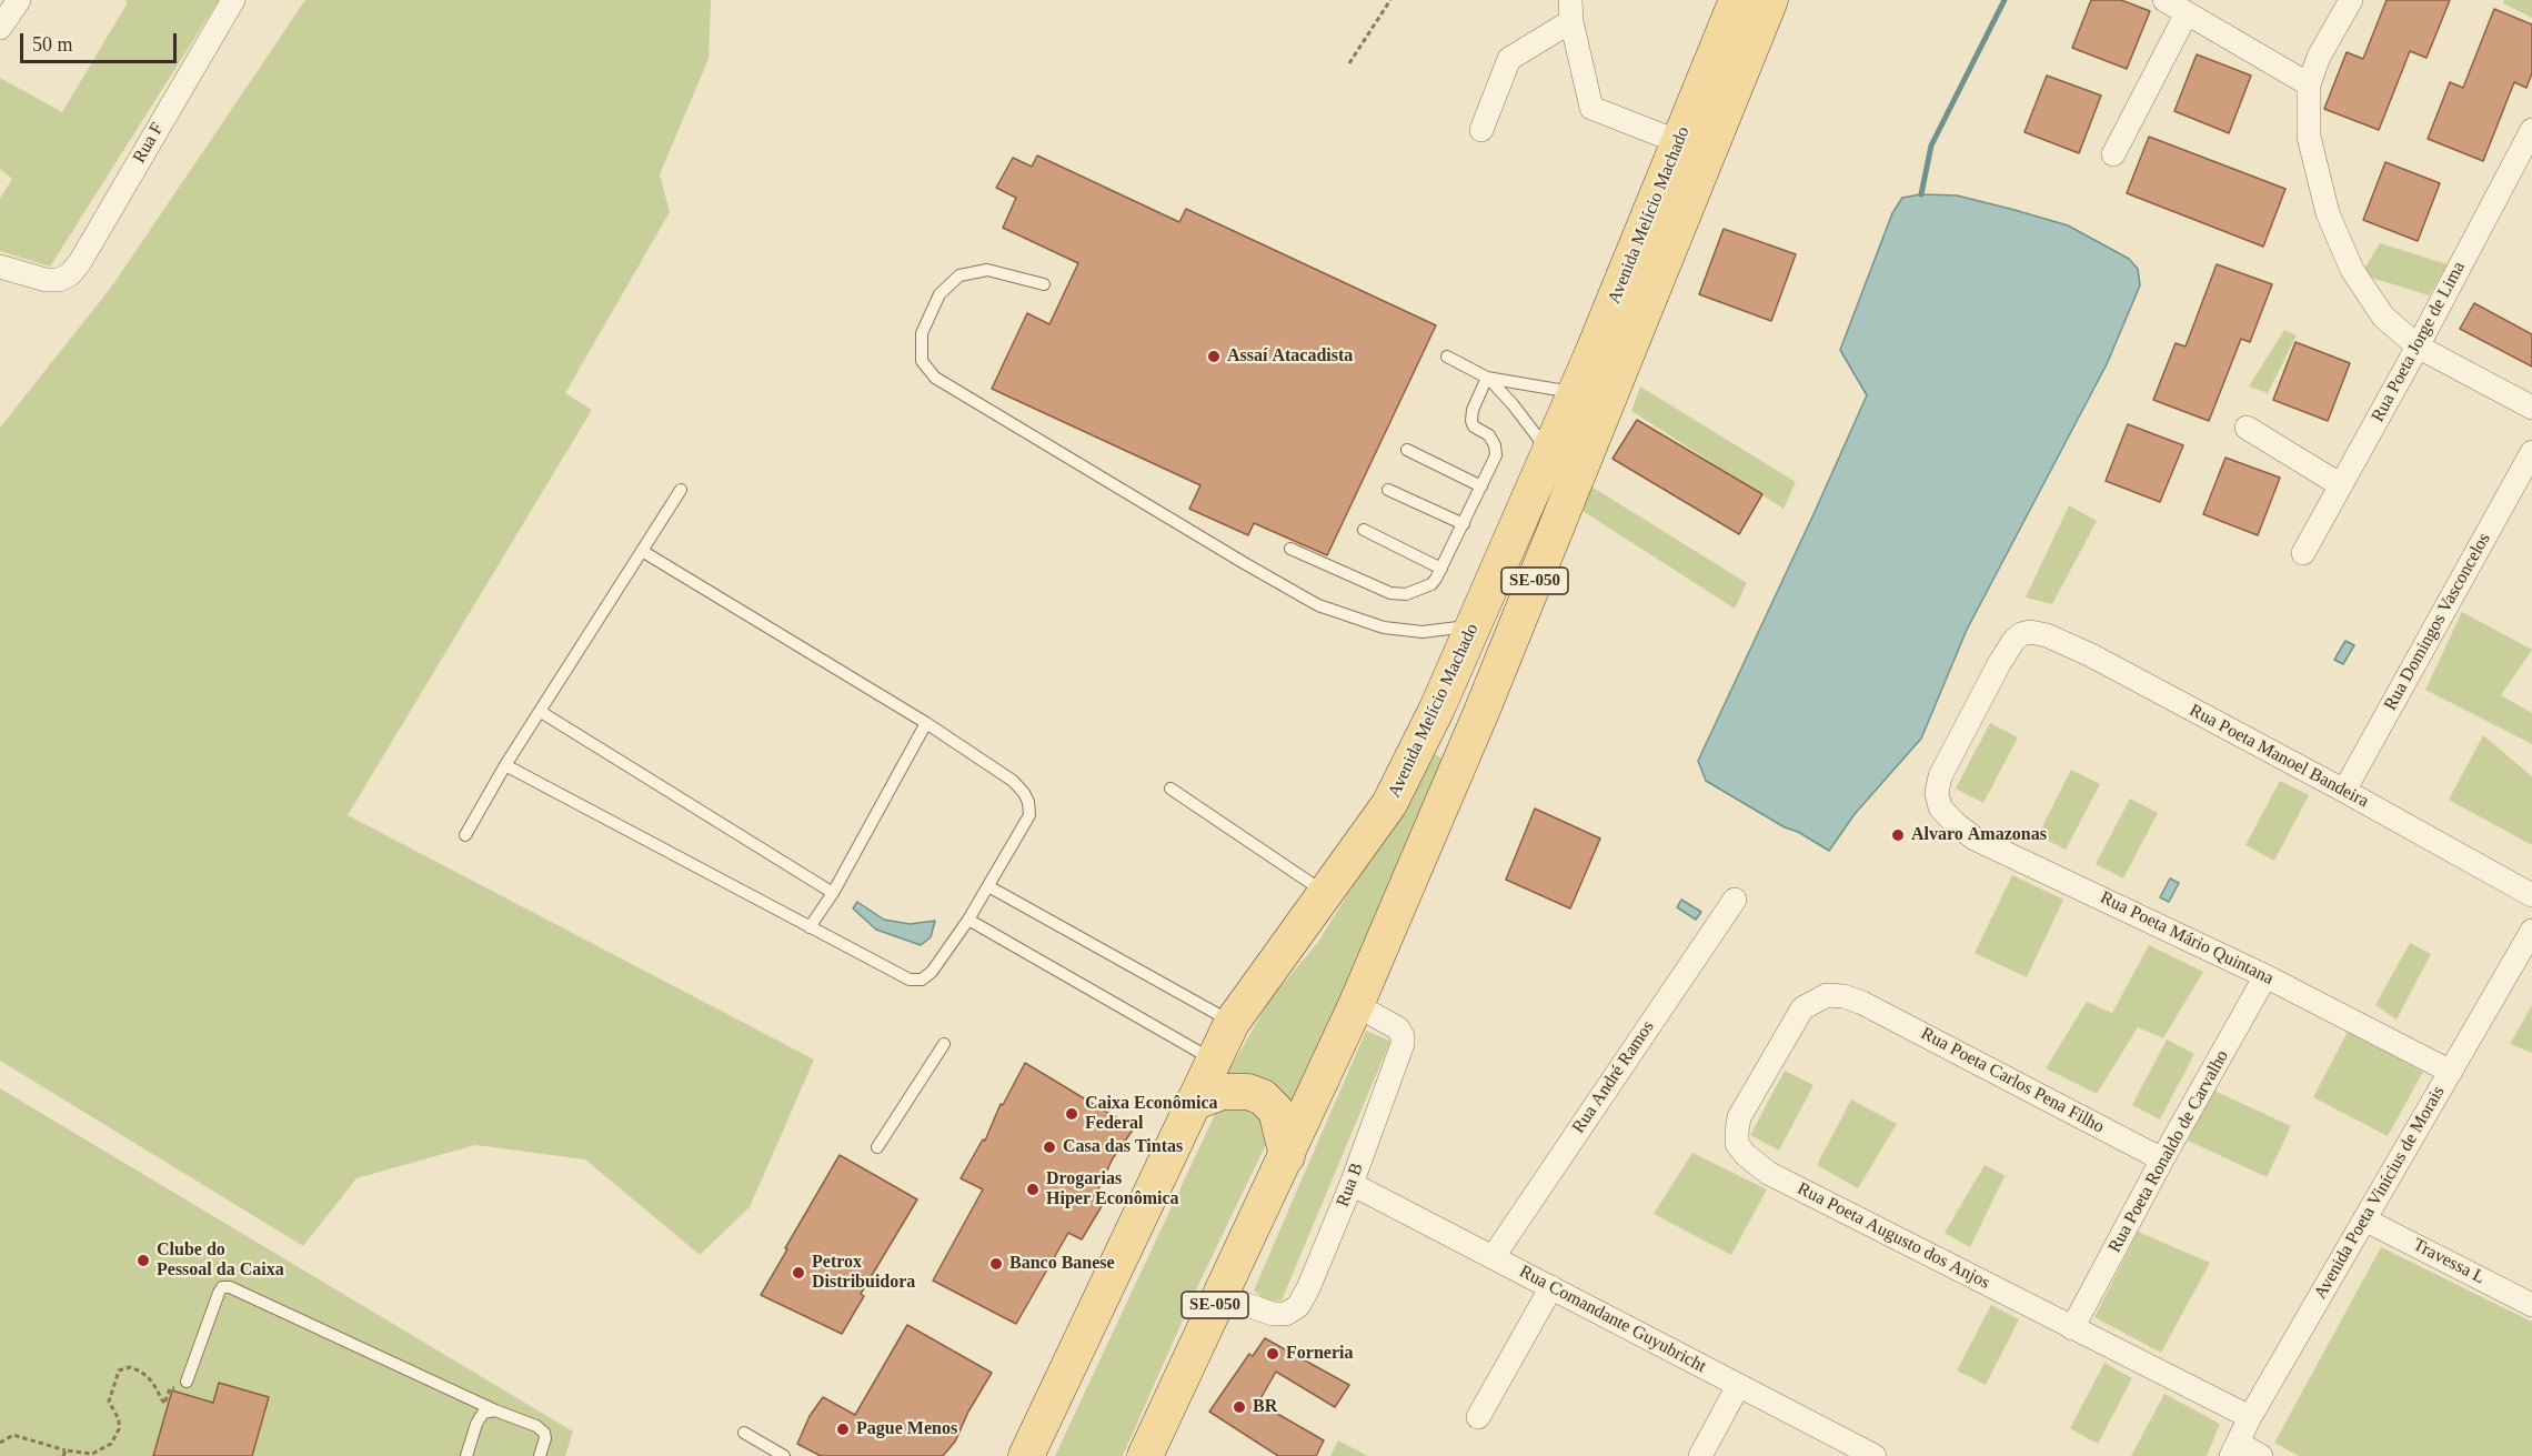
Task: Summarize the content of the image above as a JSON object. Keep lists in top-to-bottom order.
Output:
{
  "streets": {
    "main road": ["Avenida Melício Machado", "SE-050"],
    "street": [
      "Rua F",
      "Rua Poeta Jorge de Lima",
      "Rua Domingos Vasconcelos",
      "Rua Poeta Manoel Bandeira",
      "Rua Poeta Mário Quintana",
      "Rua André Ramos",
      "Rua Poeta Carlos Pena Filho",
      "Rua Poeta Ronaldo de Carvalho",
      "Rua B",
      "Avenida Poeta Vinícius de Morais",
      "Rua Poeta Augusto dos Anjos",
      "Travessa L",
      "Rua Comandante Guyubricht"
    ]
  },
  "crossings": [
    ["Avenida Melício Machado", "Rua B"],
    ["Rua Domingos Vasconcelos", "Rua Poeta Manoel Bandeira"],
    ["Rua Poeta Manoel Bandeira", "Rua Poeta Mário Quintana"],
    ["Rua Poeta Mário Quintana", "Rua Poeta Ronaldo de Carvalho"],
    ["Rua Poeta Mário Quintana", "Avenida Poeta Vinícius de Morais"],
    ["Rua André Ramos", "Rua Comandante Guyubricht"],
    ["Rua Poeta Carlos Pena Filho", "Rua Poeta Ronaldo de Carvalho"],
    ["Rua Poeta Carlos Pena Filho", "Rua Poeta Augusto dos Anjos"],
    ["Rua Poeta Ronaldo de Carvalho", "Rua Poeta Augusto dos Anjos"],
    ["Rua B", "Rua Comandante Guyubricht"],
    ["Avenida Poeta Vinícius de Morais", "Rua Poeta Augusto dos Anjos"],
    ["Avenida Poeta Vinícius de Morais", "Travessa L"]
  ],
  "places": [
    "Assaí Atacadista",
    "Alvaro Amazonas",
    "Caixa Econômica Federal",
    "Casa das Tintas",
    "Drogarias Hiper Econômica",
    "Clube do Pessoal da Caixa",
    "Banco Banese",
    "Petrox Distribuidora",
    "Forneria",
    "BR",
    "Pague Menos"
  ],
  "scale_bar": "50 m"
}
